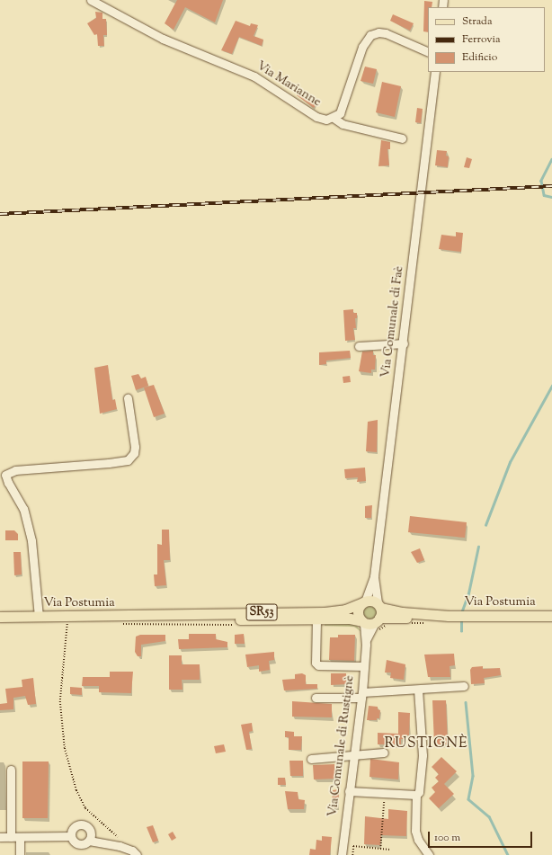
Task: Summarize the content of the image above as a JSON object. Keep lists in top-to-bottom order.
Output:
{
  "streets": {
    "main road": ["Via Postumia", "SR53"],
    "street": ["Via Marianne", "Via Comunale di Faè", "Via Comunale di Rustignè"]
  },
  "crossings": [
    ["Via Comunale di Faè", "Via Postumia"],
    ["Via Comunale di Faè", "Via Comunale di Rustignè"],
    ["Via Postumia", "Via Comunale di Rustignè"]
  ],
  "districts": ["RUSTIGNÈ"],
  "legend": ["Strada", "Ferrovia", "Edificio"],
  "scale_bar": "100 m"
}
